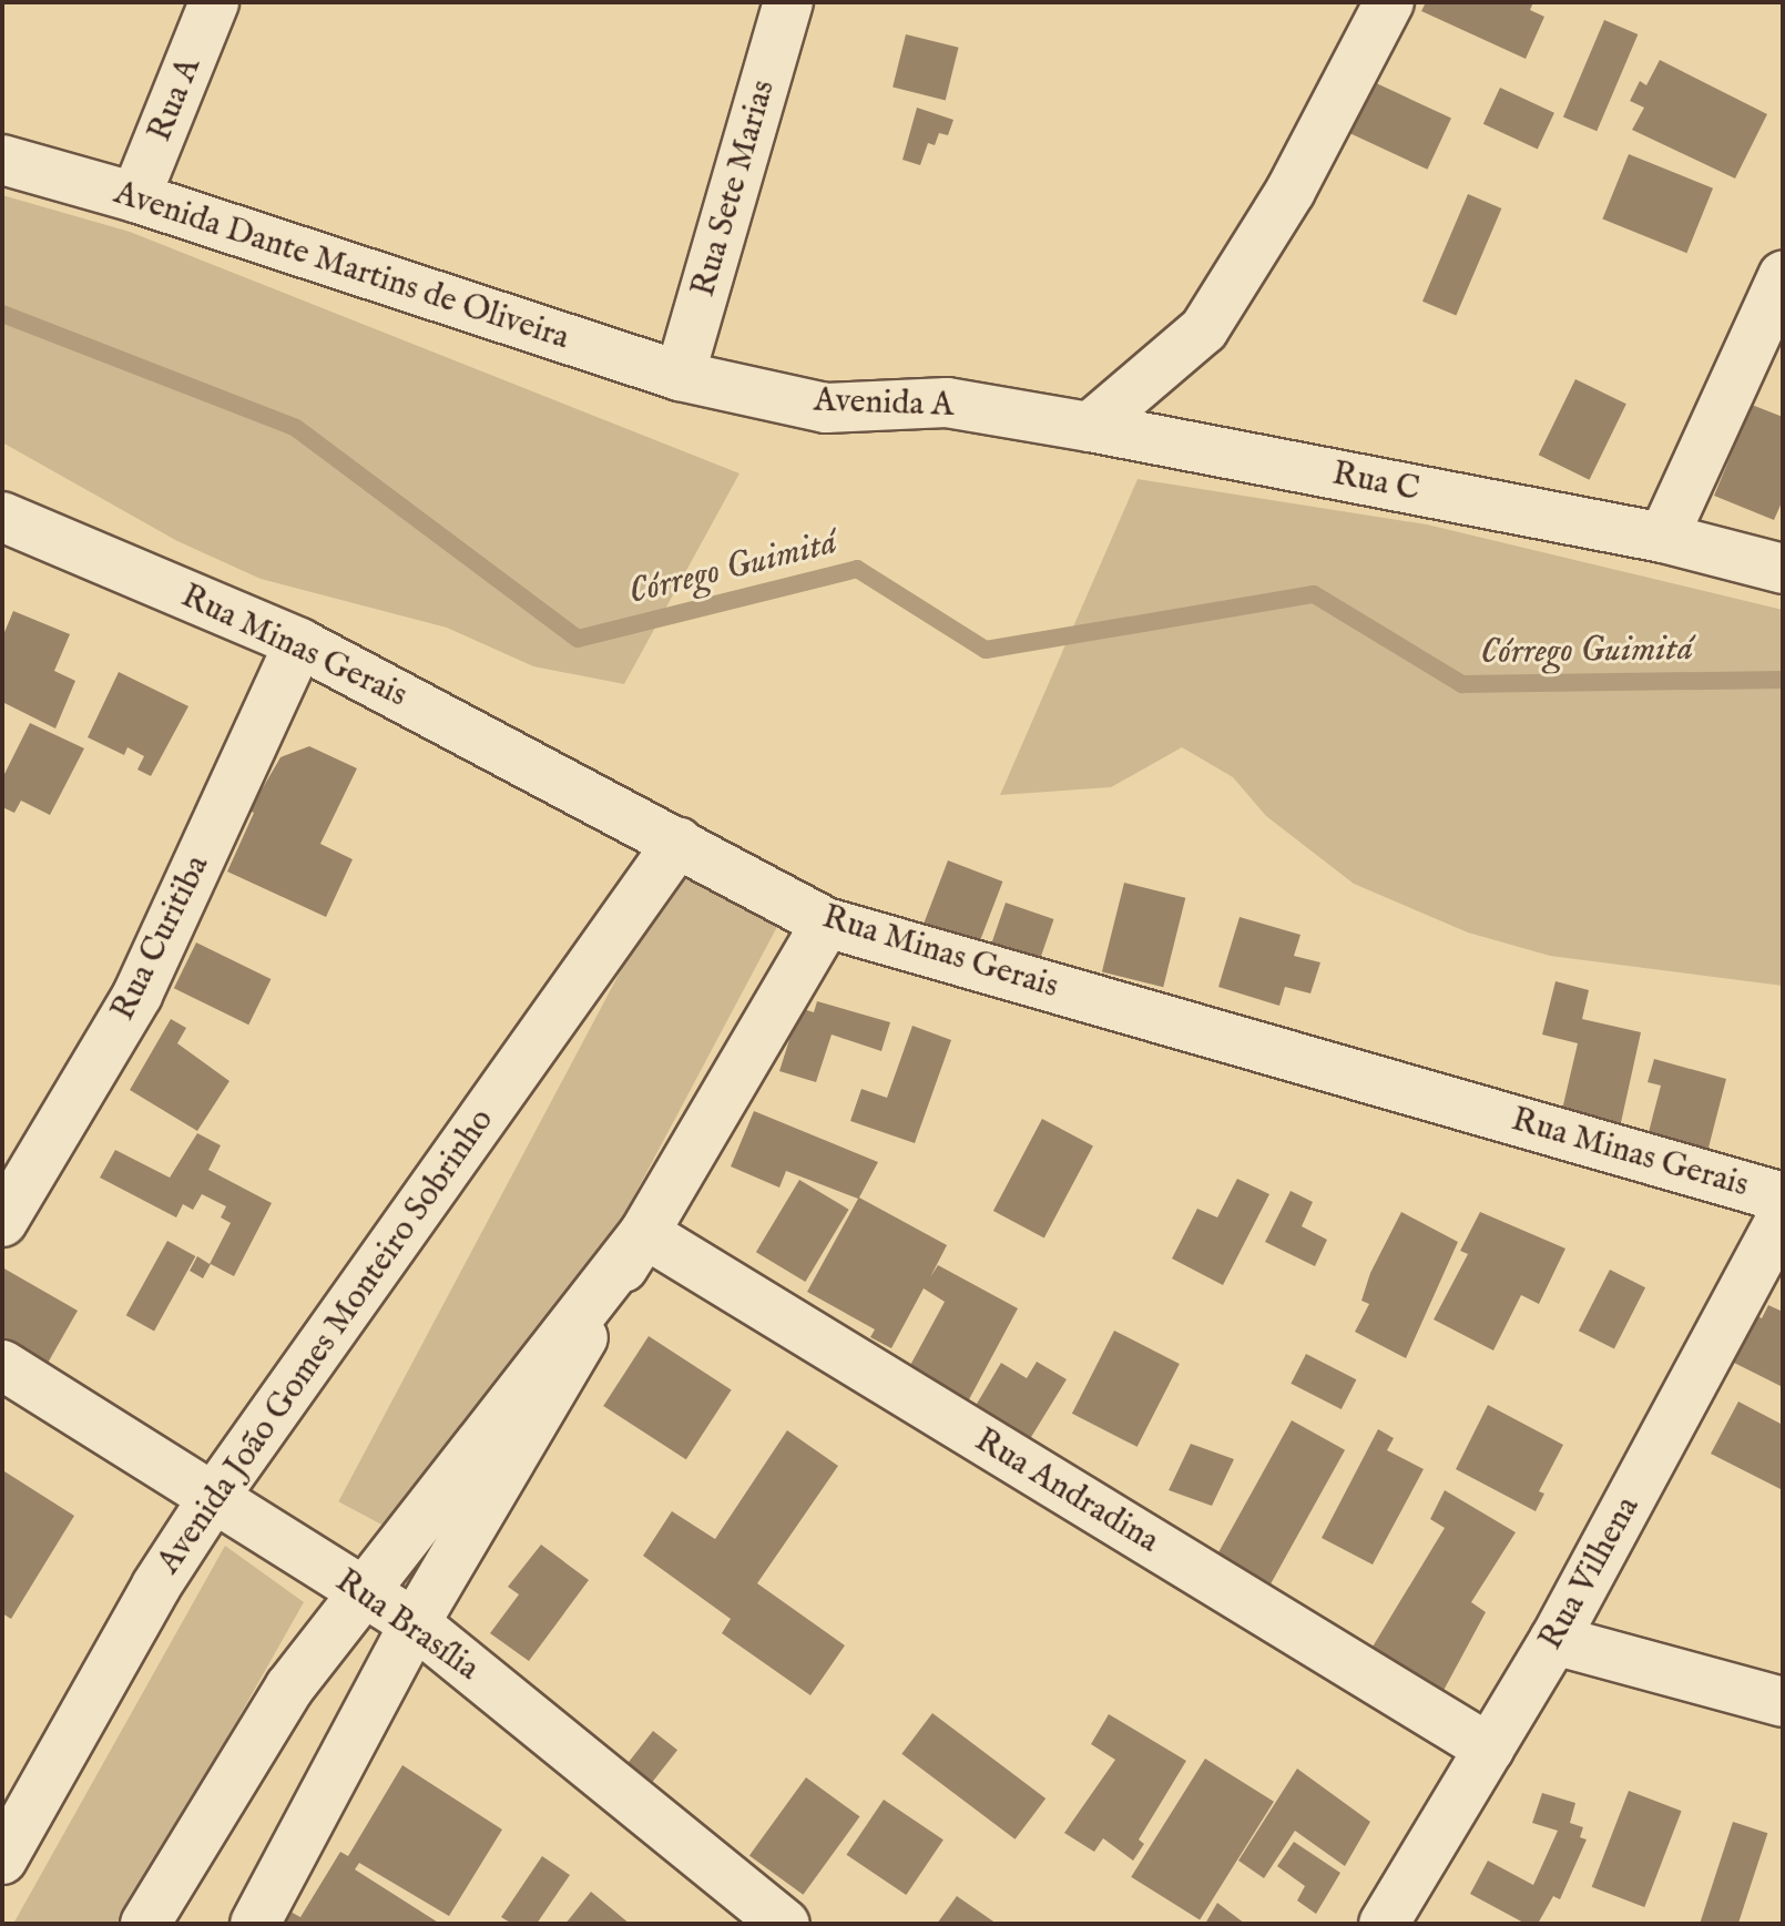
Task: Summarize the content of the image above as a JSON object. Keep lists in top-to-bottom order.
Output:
{
  "streets": {
    "street": [
      "Rua A",
      "Rua Sete Marias",
      "Avenida Dante Martins de Oliveira",
      "Avenida A",
      "Rua C",
      "Rua Minas Gerais",
      "Rua Curitiba",
      "Avenida João Gomes Monteiro Sobrinho",
      "Rua Andradina",
      "Rua Vilhena",
      "Rua Brasília"
    ]
  },
  "crossings": [
    ["Rua A", "Avenida Dante Martins de Oliveira"],
    ["Rua Sete Marias", "Avenida Dante Martins de Oliveira"],
    ["Rua Sete Marias", "Avenida A"],
    ["Avenida Dante Martins de Oliveira", "Avenida A"],
    ["Avenida A", "Rua C"],
    ["Rua Minas Gerais", "Rua Curitiba"],
    ["Rua Minas Gerais", "Avenida João Gomes Monteiro Sobrinho"],
    ["Avenida João Gomes Monteiro Sobrinho", "Rua Brasília"],
    ["Rua Andradina", "Rua Vilhena"]
  ],
  "water": ["Córrego Guimitá"]
}
